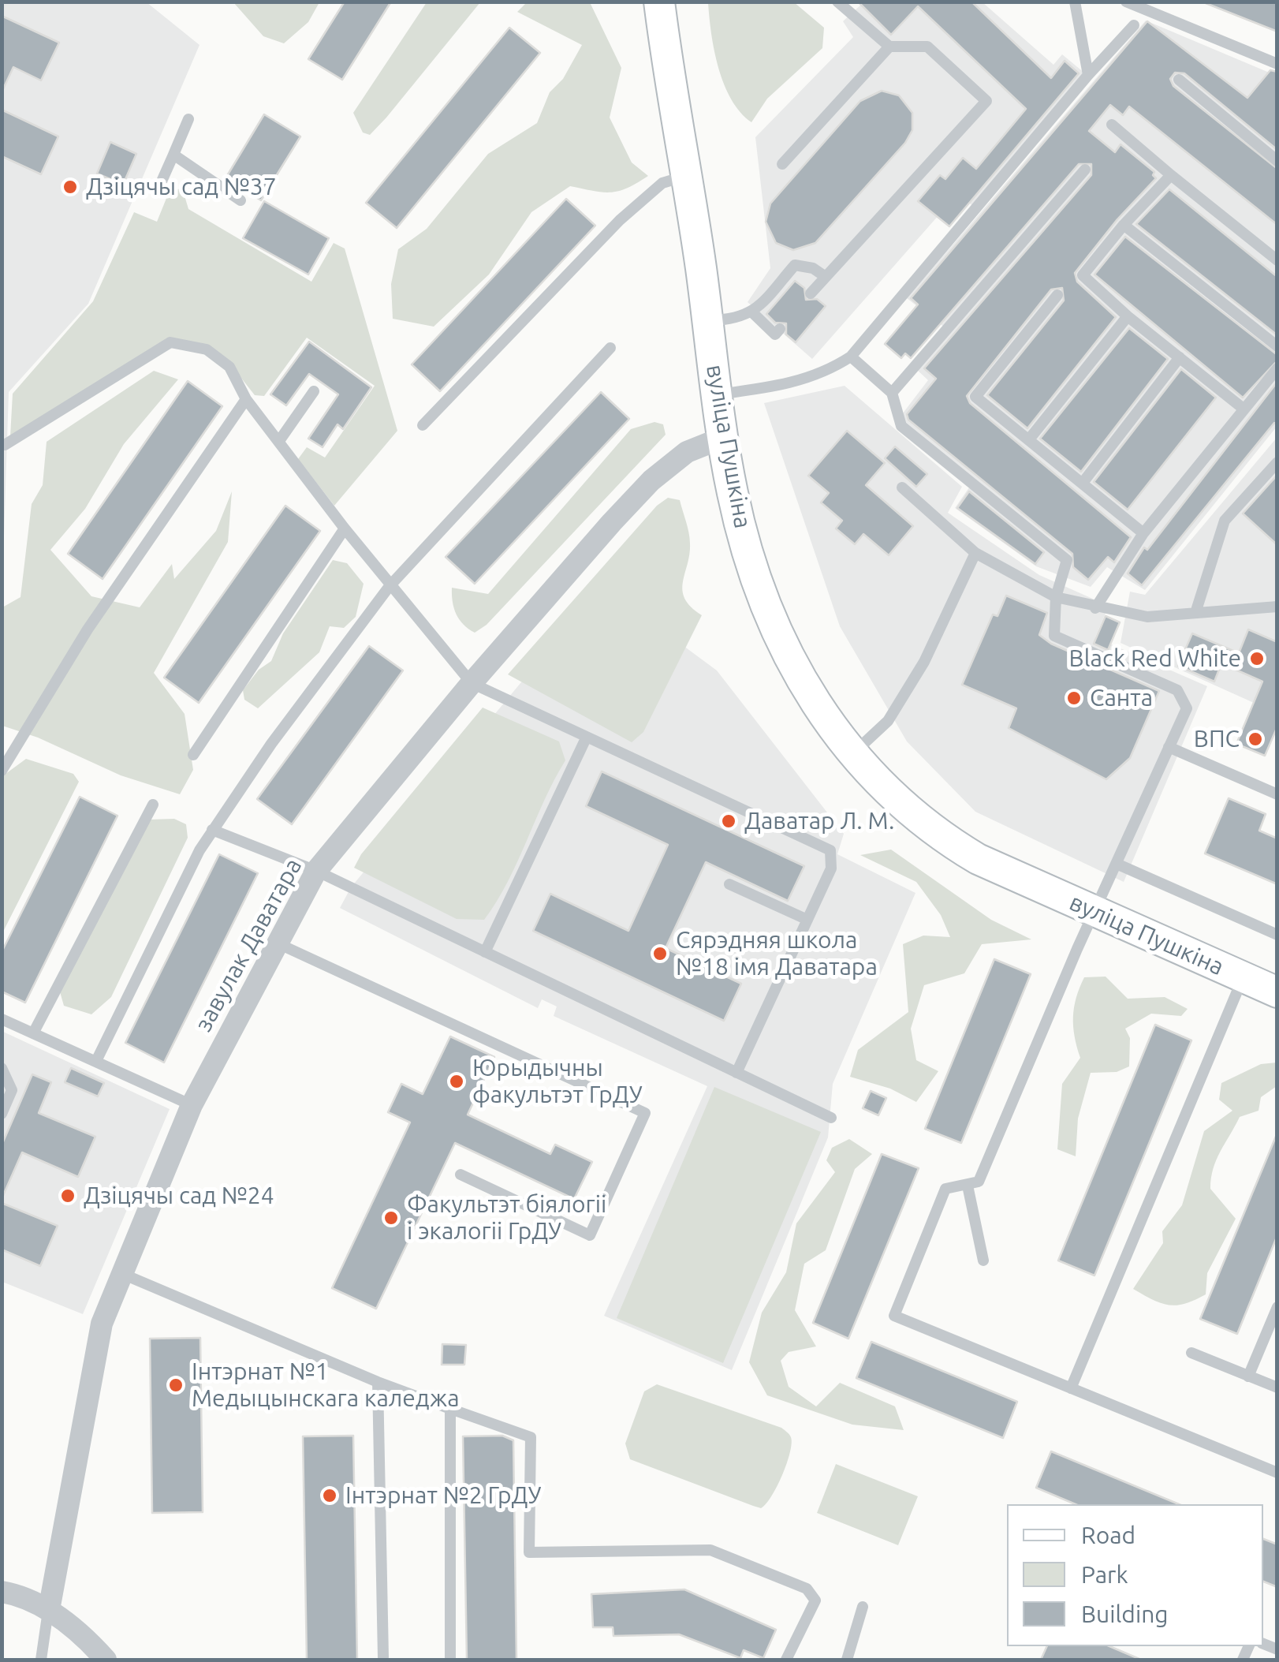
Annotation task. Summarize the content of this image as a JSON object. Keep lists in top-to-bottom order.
{
  "streets": {
    "street": ["вуліца Пушкіна", "завулак Даватара"]
  },
  "crossings": [
    ["вуліца Пушкіна", "завулак Даватара"]
  ],
  "places": [
    "Дзіцячы сад №37",
    "Black Red White",
    "Санта",
    "ВПС",
    "Даватар Л. М.",
    "Сярэдняя школа №18 імя Даватара",
    "Юрыдычны факультэт ГрДУ",
    "Дзіцячы сад №24",
    "Факультэт біялогіі і экалогіі ГрДУ",
    "Інтэрнат №1 Медыцынскага каледжа",
    "Інтэрнат №2 ГрДУ"
  ],
  "legend": ["Road", "Park", "Building"]
}
